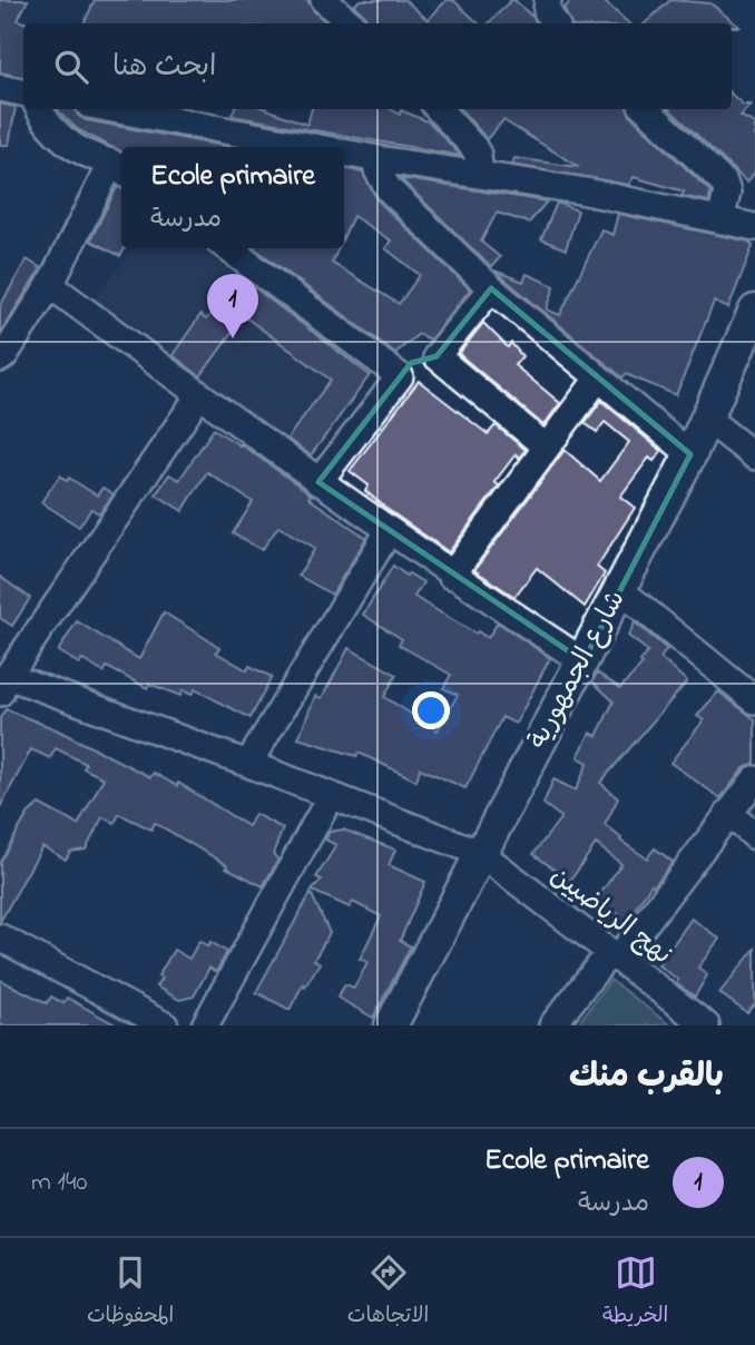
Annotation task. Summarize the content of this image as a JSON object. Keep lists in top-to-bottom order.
{
  "streets": {
    "main road": ["شارع الجمهورية"],
    "street": ["نهج الرياضيين"]
  },
  "crossings": [
    ["شارع الجمهورية", "نهج الرياضيين"]
  ],
  "page": {
    "search": "ابحث هنا",
    "popup": ["Ecole primaire", "مدرسة"],
    "pins": "1",
    "heading": "بالقرب منك",
    "list": [
      {
        "mark": "1",
        "name": "Ecole primaire",
        "note": "مدرسة",
        "value": "140 m"
      }
    ],
    "nav": ["الخريطة", "الاتجاهات", "المحفوظات"]
  }
}
